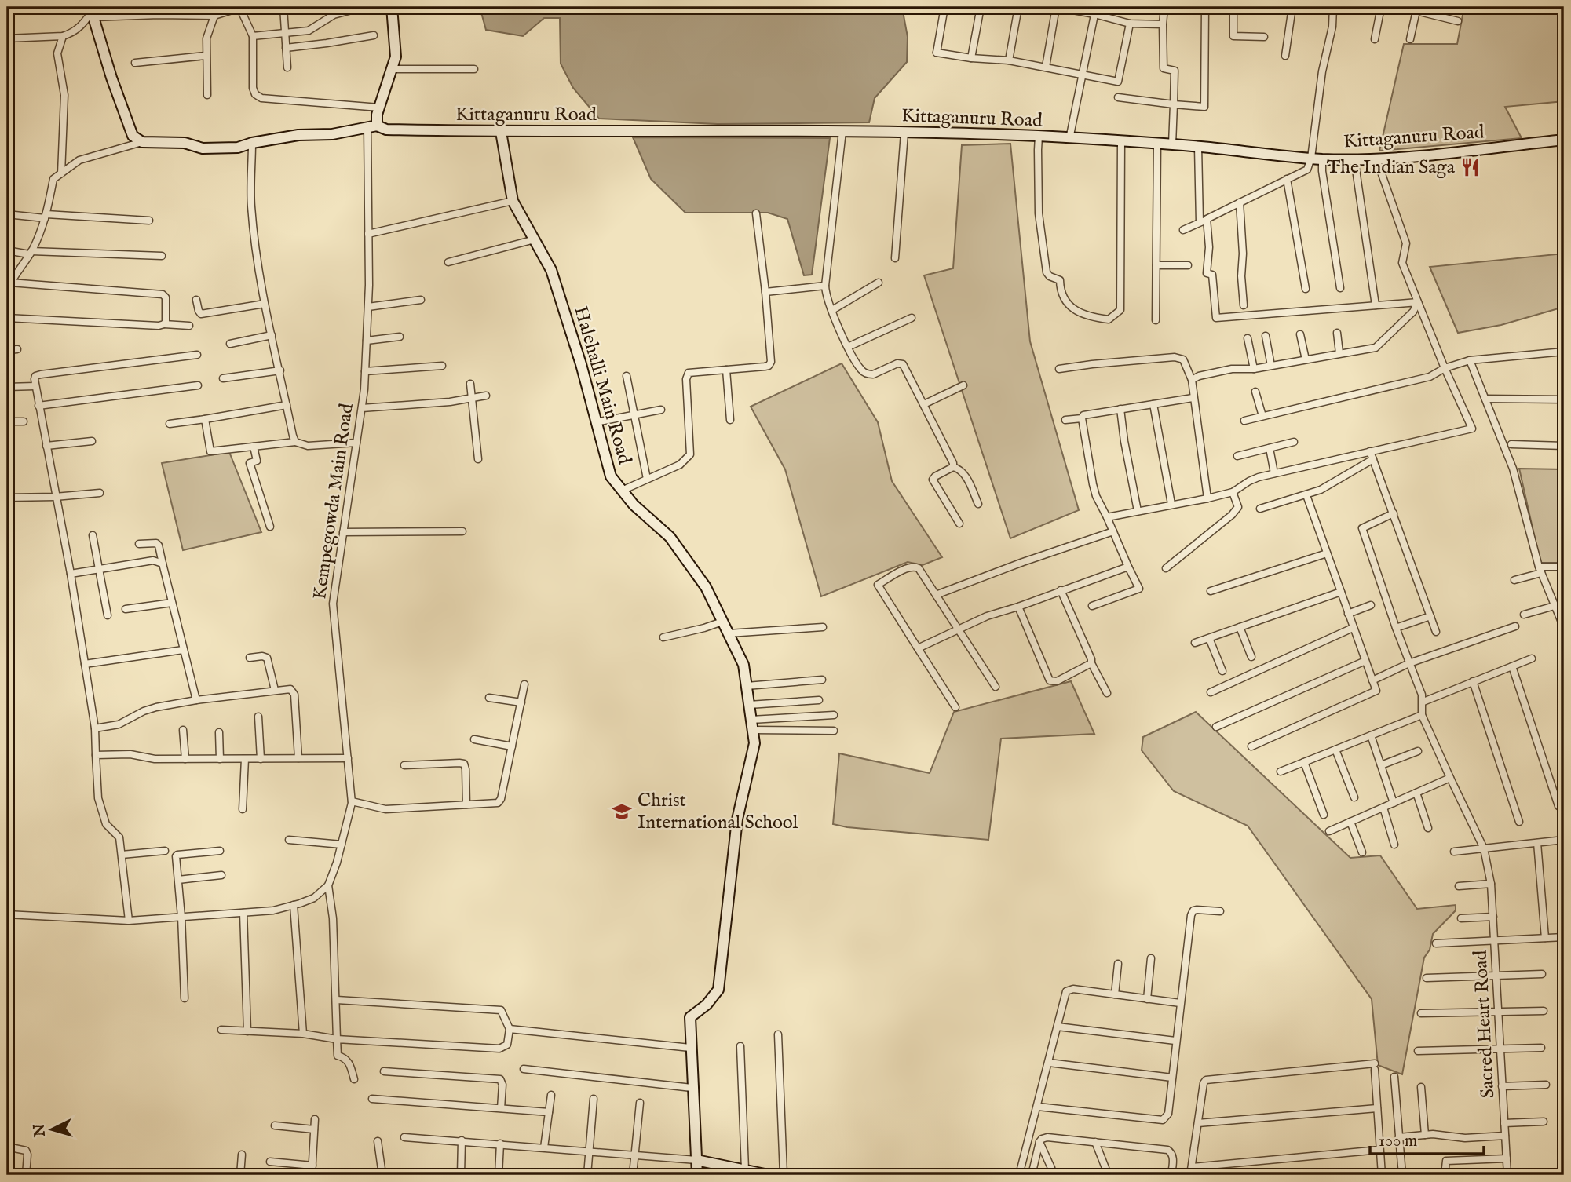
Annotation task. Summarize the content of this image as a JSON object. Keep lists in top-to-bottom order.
{
  "streets": {
    "street": [
      "Kittaganuru Road",
      "Halehalli Main Road",
      "Kempegowda Main Road",
      "Sacred Heart Road"
    ]
  },
  "crossings": [
    ["Kittaganuru Road", "Halehalli Main Road"],
    ["Kittaganuru Road", "Kempegowda Main Road"]
  ],
  "places": {
    "restaurant": ["The Indian Saga"],
    "school or university": ["Christ International School"]
  },
  "scale_bar": "100 m",
  "north": "left"
}
